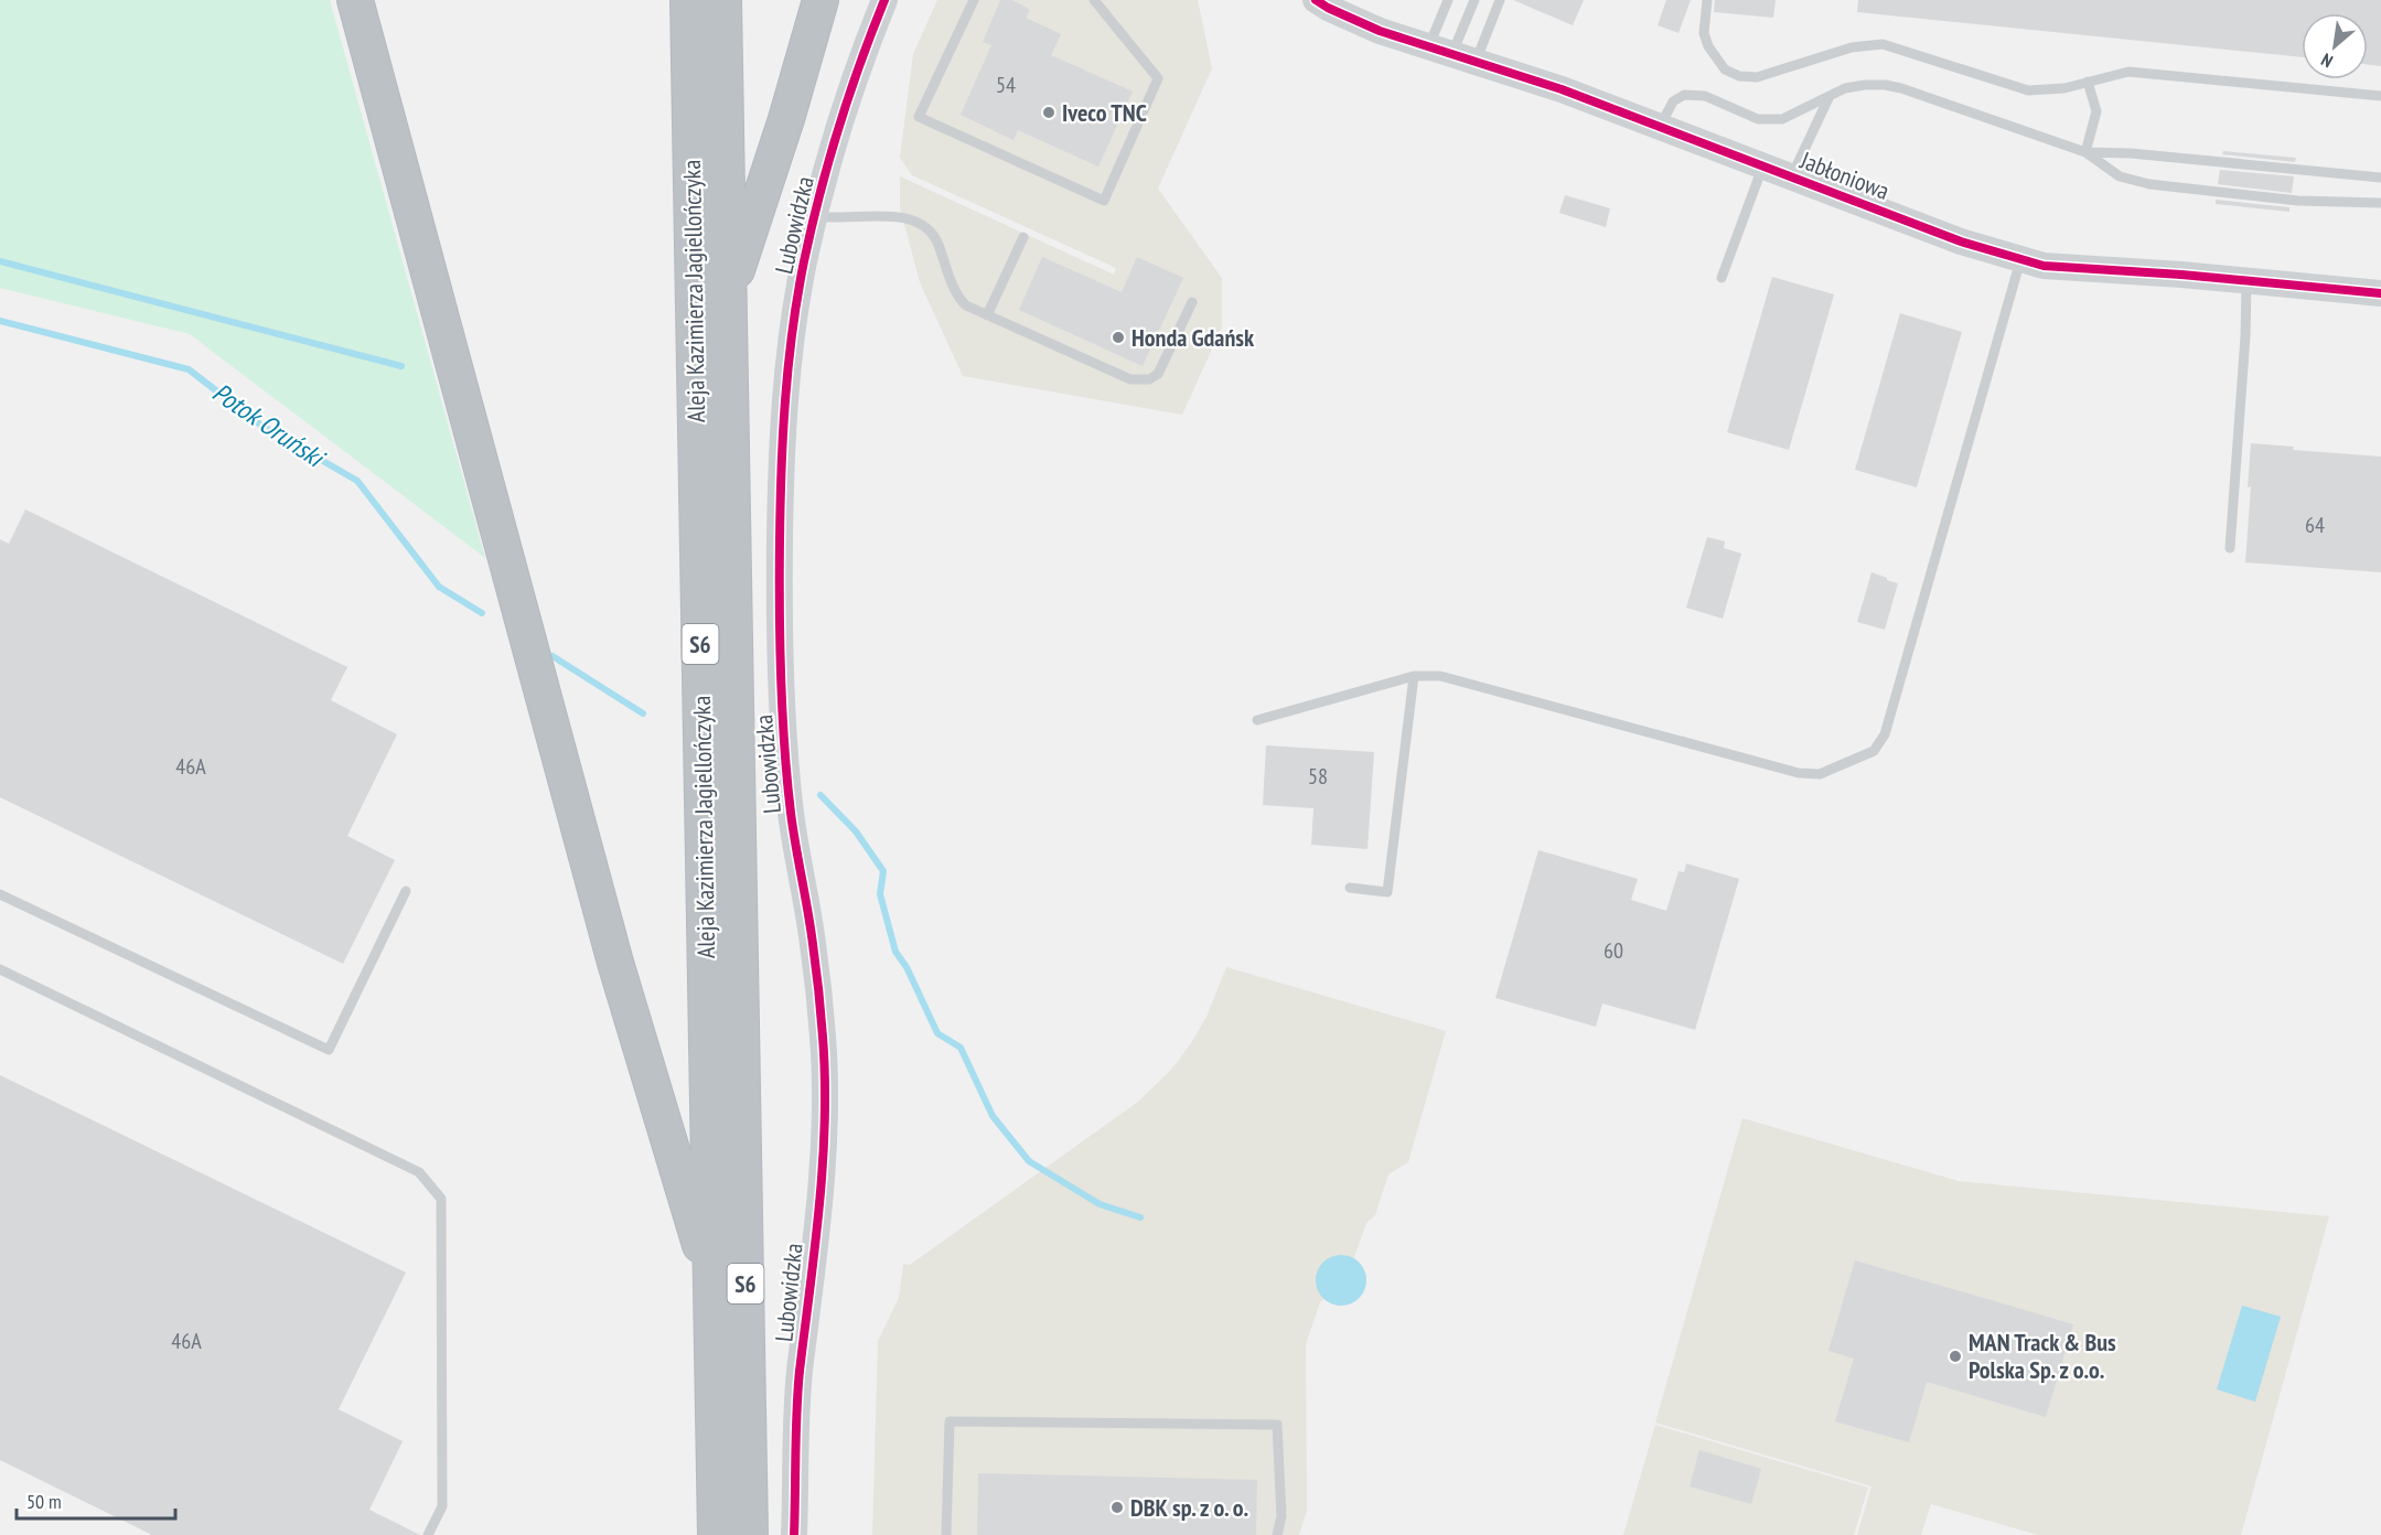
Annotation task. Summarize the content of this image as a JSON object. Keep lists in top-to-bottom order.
{
  "streets": {
    "highway": ["Aleja Kazimierza Jagiellończyka", "S6"],
    "street": ["Jabłoniowa", "Lubowidzka"]
  },
  "water": ["Potok Oruński"],
  "places": [
    "Iveco TNC",
    "Honda Gdańsk",
    "MAN Track & Bus Polska Sp. z o.o.",
    "DBK sp. z o. o."
  ],
  "house_numbers": [
    "54",
    "64",
    "46A",
    "58",
    "60",
    "46A"
  ],
  "scale_bar": "50 m",
  "north": "bottom left"
}
